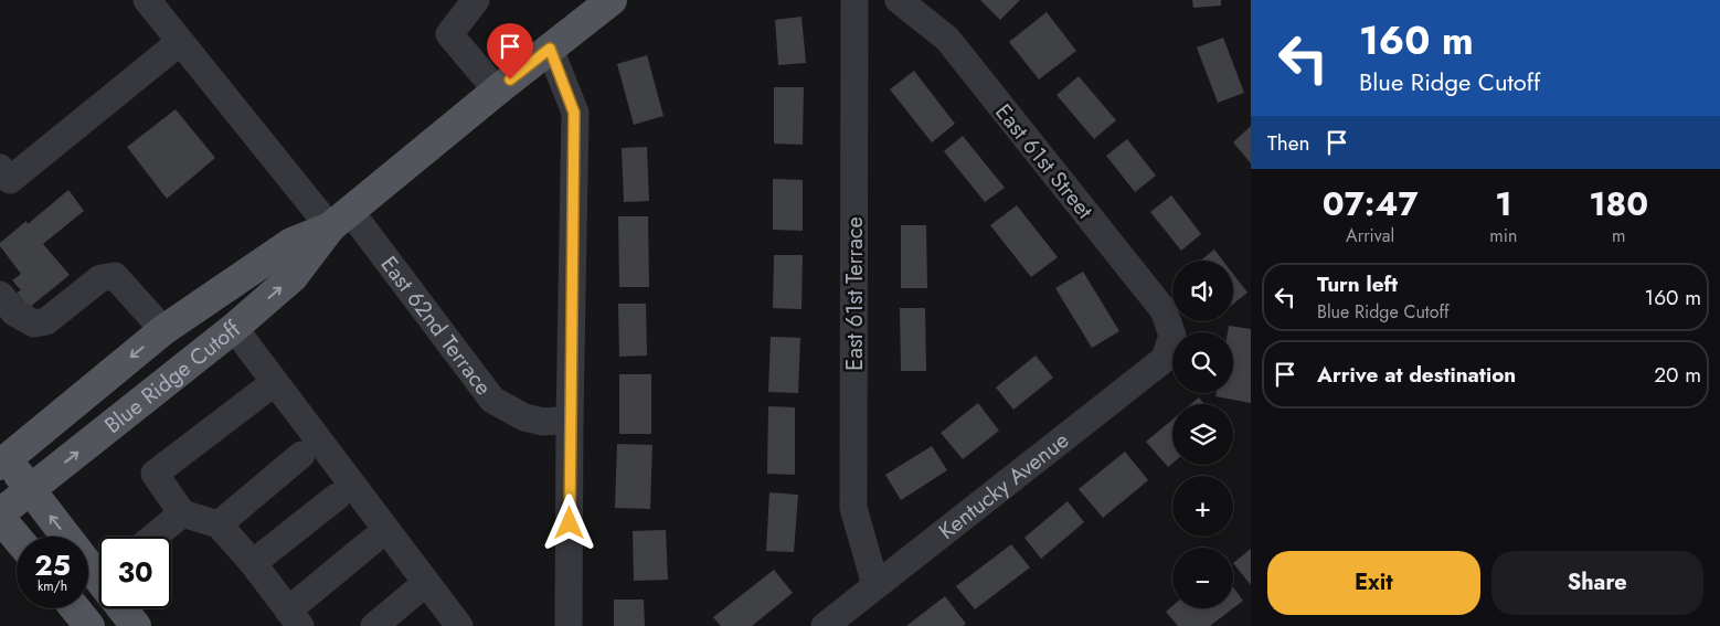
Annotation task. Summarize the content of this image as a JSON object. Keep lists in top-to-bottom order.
{
  "streets": {
    "main road": ["Blue Ridge Cutoff"],
    "street": [
      "East 61st Street",
      "East 61st Terrace",
      "East 62nd Terrace",
      "Kentucky Avenue"
    ]
  },
  "crossings": [
    ["East 61st Street", "Kentucky Avenue"],
    ["East 61st Terrace", "Kentucky Avenue"],
    ["East 62nd Terrace", "Blue Ridge Cutoff"]
  ],
  "page": {
    "turn": ["160 m", "Blue Ridge Cutoff"],
    "then": "Then",
    "eta": [
      "07:47",
      "Arrival",
      "1",
      "min",
      "180",
      "m"
    ],
    "map_buttons": ["+", "−"],
    "list": [
      {
        "name": "Turn left",
        "note": "Blue Ridge Cutoff",
        "value": "160 m"
      },
      {
        "name": "Arrive at destination",
        "value": "20 m"
      }
    ],
    "speed": "25 km/h",
    "limit": "30",
    "buttons": ["Exit", "Share"]
  }
}
